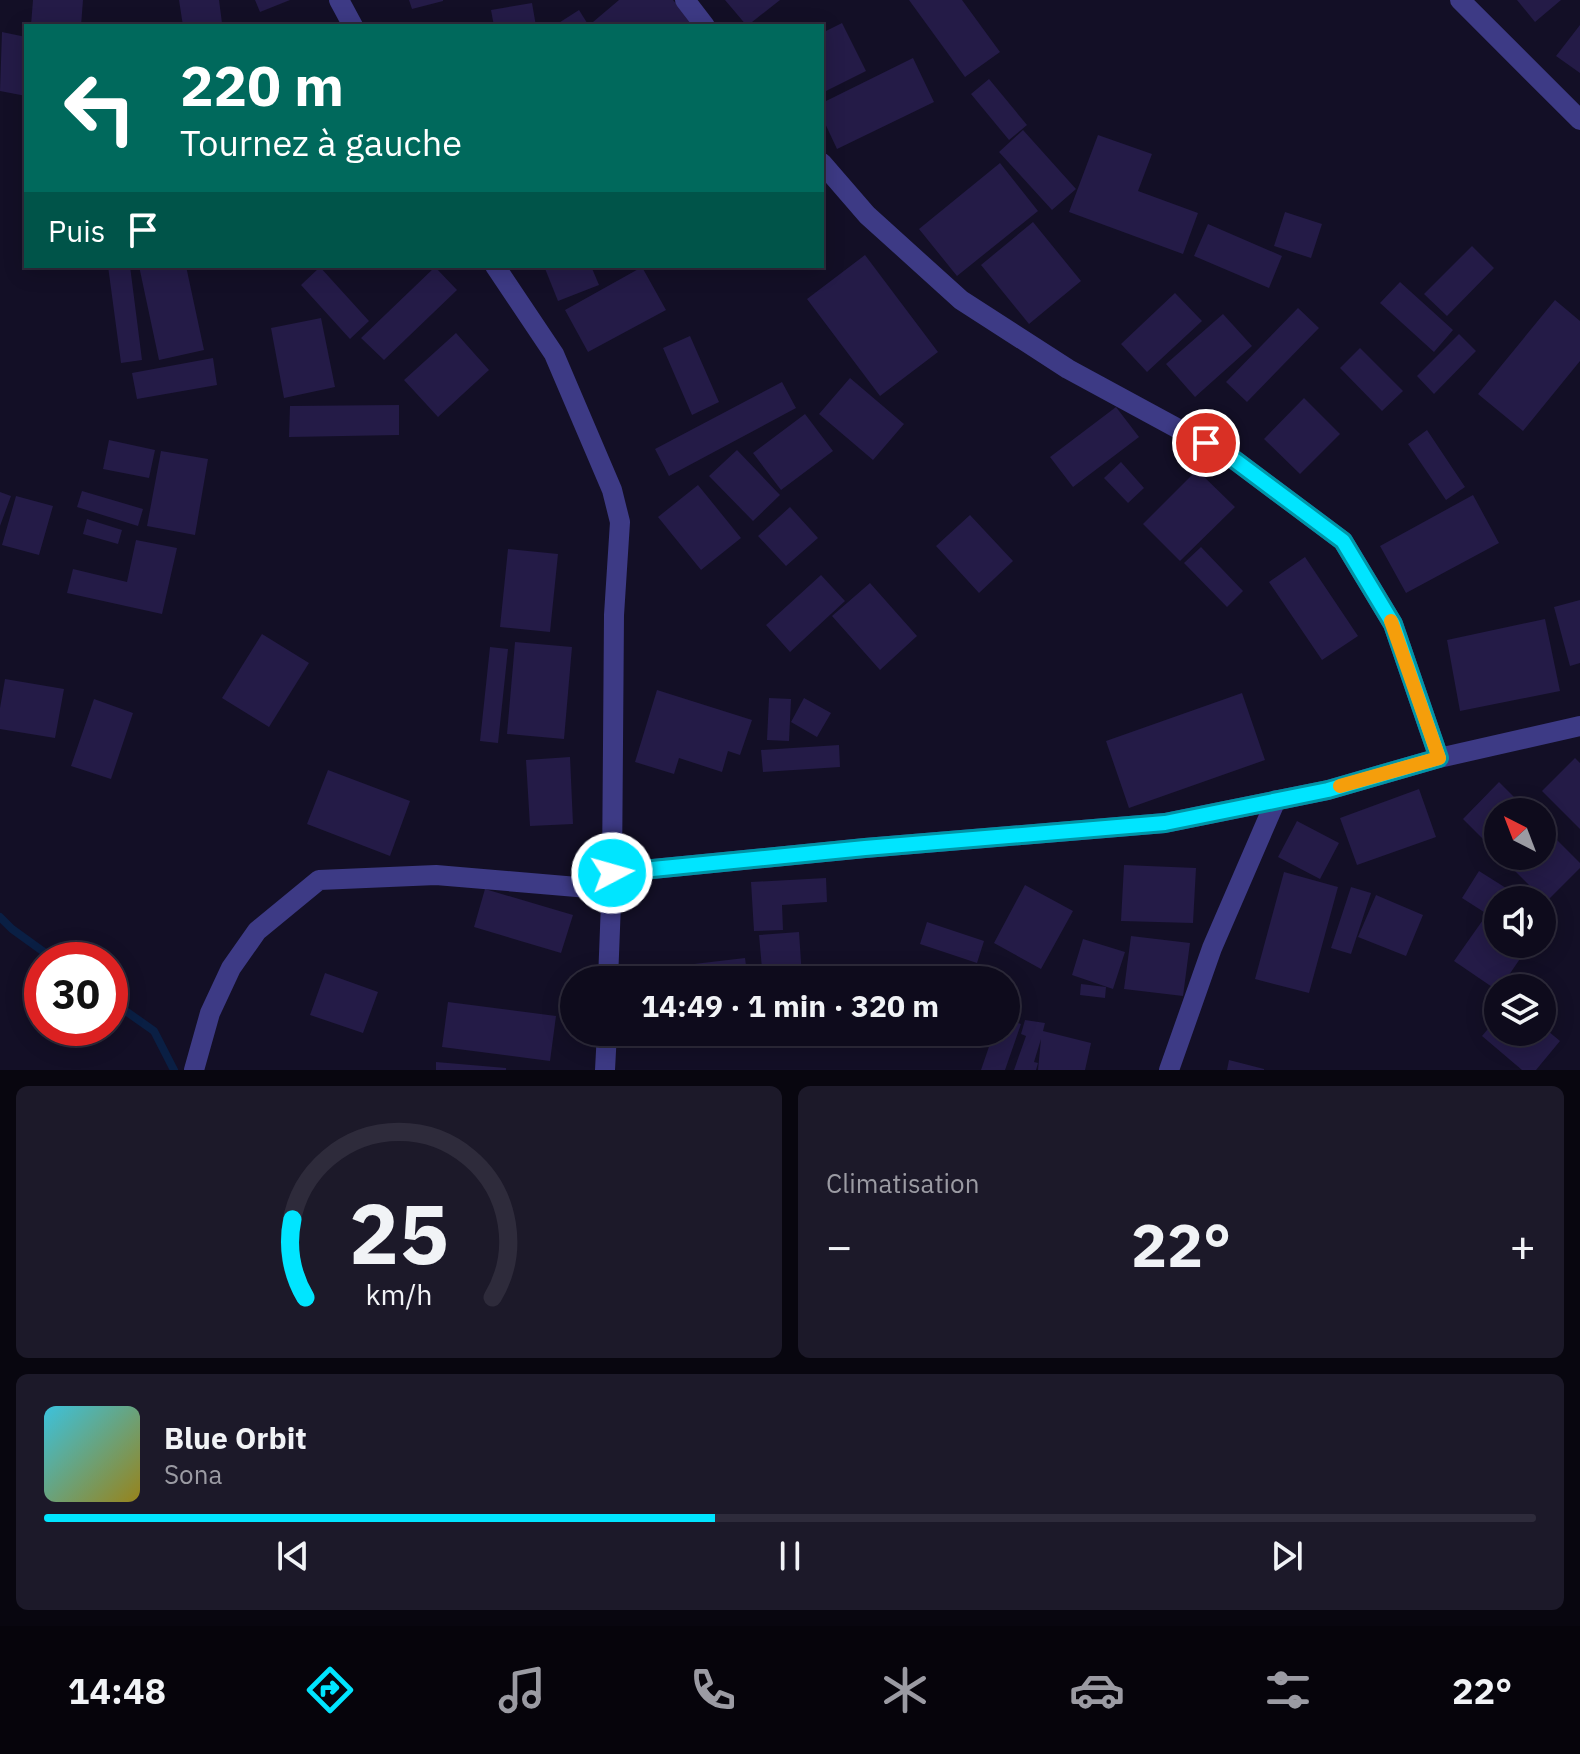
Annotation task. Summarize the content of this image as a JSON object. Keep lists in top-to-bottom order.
{
  "north": "top left",
  "page": {
    "turn": ["220 m", "Tournez à gauche"],
    "then": "Puis",
    "limit": "30",
    "trip": "14:49 · 1 min · 320 m",
    "tile": "Climatisation",
    "heat": ["−", "22°", "+"],
    "song": ["Blue Orbit", "Sona"],
    "tabs": ["14:48", "22°"],
    "gauge": ["25", "km/h"]
  }
}
